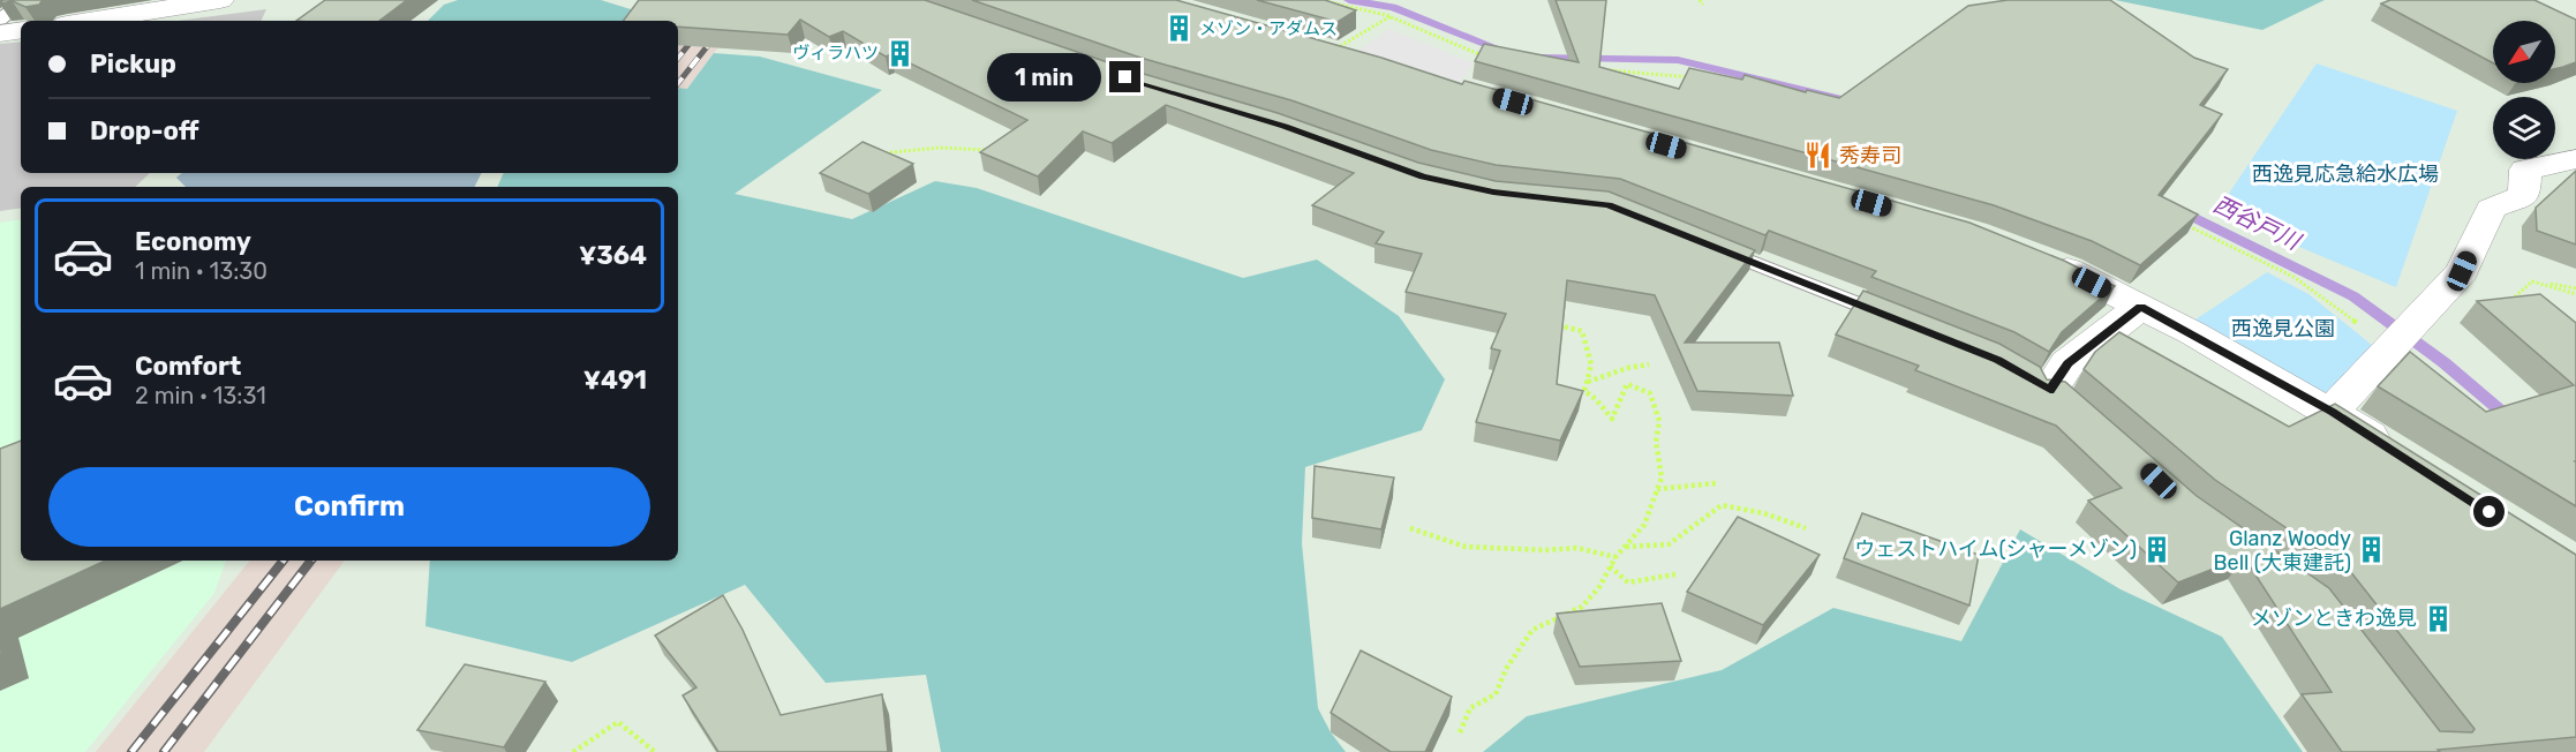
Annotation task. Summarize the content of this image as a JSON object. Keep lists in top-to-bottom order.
{
  "water": ["西谷戸川"],
  "parks": ["西逸見応急給水広場", "西逸見公園"],
  "places": {
    "building": [
      "メゾン・アダムス",
      "ヴィラハツ",
      "ウェストハイム(シャーメゾン)",
      "Glanz Woody Bell (大東建託)",
      "メゾンときわ逸見"
    ],
    "restaurant": ["秀寿司"]
  },
  "north": "bottom left",
  "page": {
    "banner": ["Pickup", "Drop-off"],
    "bubble": "1 min",
    "list": [
      {
        "name": "Economy",
        "note": "1 min · 13:30",
        "value": "¥364"
      },
      {
        "name": "Comfort",
        "note": "2 min · 13:31",
        "value": "¥491"
      }
    ],
    "buttons": "Confirm"
  }
}
